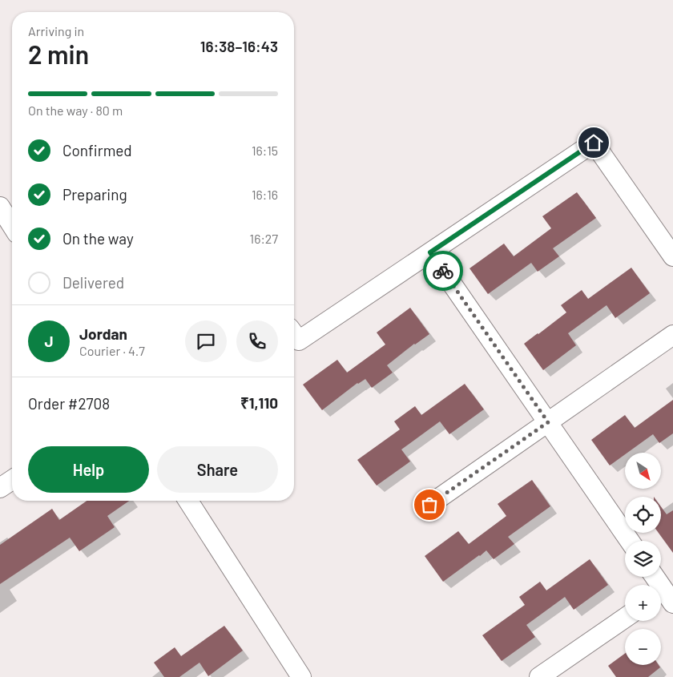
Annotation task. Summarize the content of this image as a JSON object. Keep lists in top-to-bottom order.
{
  "north": "bottom right",
  "page": {
    "heading": ["2 min", "Arriving in", "16:38–16:43"],
    "panel": [
      "Jordan",
      "Courier · 4.7",
      "Order #2708",
      "₹1,110"
    ],
    "bar": "On the way · 80 m",
    "list": [
      ["Confirmed", "16:15"],
      ["Preparing", "16:16"],
      ["On the way", "16:27"],
      "Delivered"
    ],
    "round": "J",
    "buttons": ["Help", "Share"],
    "map_buttons": ["+", "−"]
  }
}
